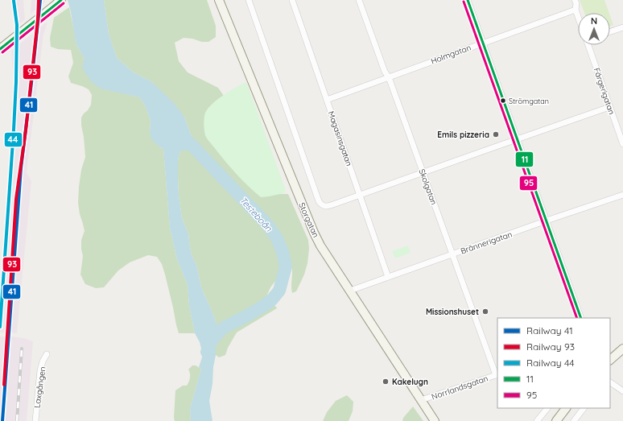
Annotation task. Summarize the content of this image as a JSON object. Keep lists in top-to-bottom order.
{
  "streets": {
    "street": [
      "Holmgatan",
      "Färgerigatan",
      "Magasinsgatan",
      "Skolgatan",
      "Storgatan",
      "Brännerigatan",
      "Laxgången",
      "Norrlandsgatan"
    ]
  },
  "crossings": [
    ["Holmgatan", "Färgerigatan"],
    ["Holmgatan", "Magasinsgatan"],
    ["Holmgatan", "Skolgatan"],
    ["Magasinsgatan", "Brännerigatan"],
    ["Skolgatan", "Brännerigatan"],
    ["Skolgatan", "Norrlandsgatan"],
    ["Storgatan", "Brännerigatan"],
    ["Storgatan", "Norrlandsgatan"]
  ],
  "water": ["Testeboån"],
  "places": [
    "Strömgatan",
    "Emils pizzeria",
    "Missionshuset",
    "Kakelugn"
  ],
  "lines": [
    "rail line 41",
    "rail line 93",
    "transit line 11",
    "rail line 44",
    "transit line 95"
  ],
  "legend": [
    "Railway 41",
    "Railway 93",
    "Railway 44",
    "11",
    "95"
  ],
  "north": "top"
}
